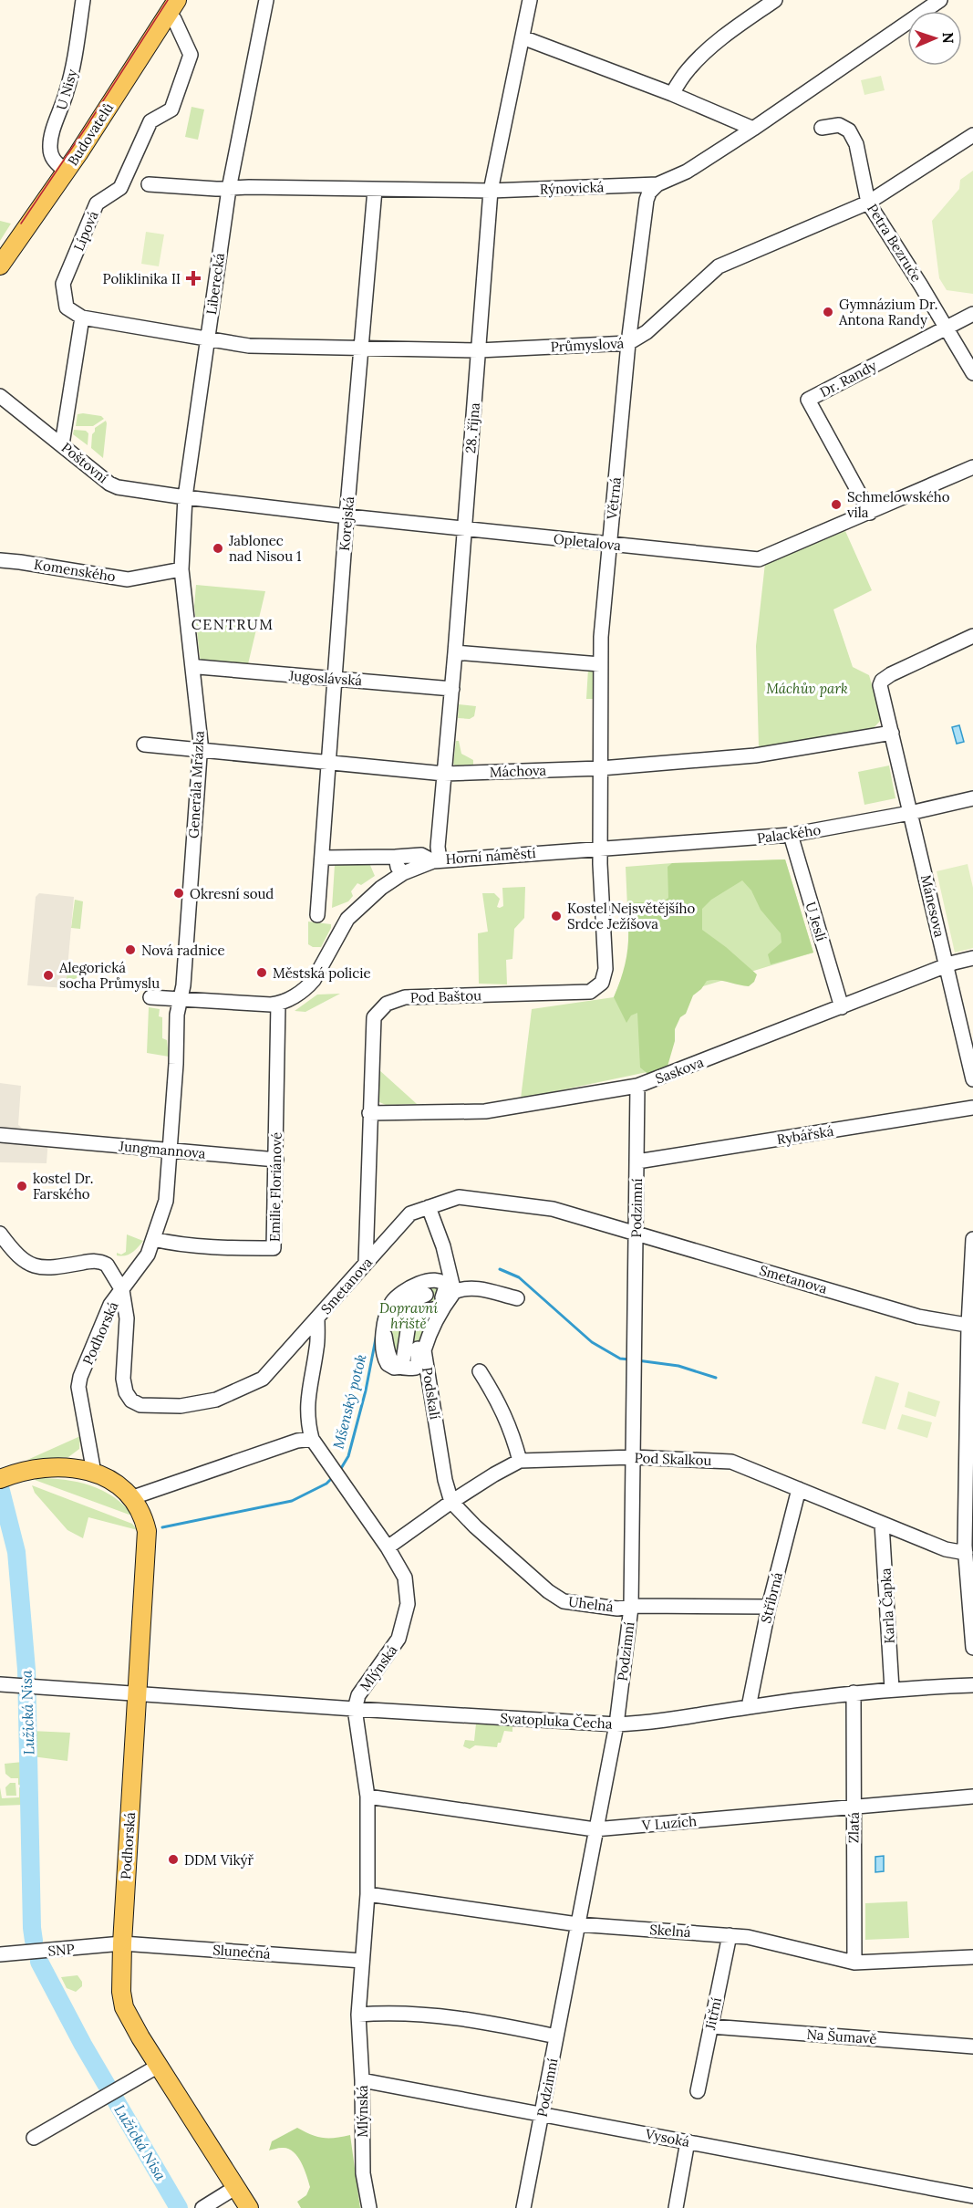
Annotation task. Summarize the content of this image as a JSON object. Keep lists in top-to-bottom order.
{
  "streets": {
    "main road": ["Budovatelů", "Podhorská"],
    "street": [
      "U Nisy",
      "Rýnovická",
      "Lípová",
      "Petra Bezruče",
      "Liberecká",
      "Průmyslová",
      "Dr. Randy",
      "28. října",
      "Poštovní",
      "Větrná",
      "Korejská",
      "Opletalova",
      "Komenského",
      "Jugoslávská",
      "Máchova",
      "Generála Mrázka",
      "Palackého",
      "Horní náměstí",
      "Mánesova",
      "U Jeslí",
      "Pod Baštou",
      "Saskova",
      "Rybářská",
      "Jungmannova",
      "Emilie Floriánové",
      "Podzimní",
      "Smetanova",
      "Podskalí",
      "Pod Skalkou",
      "Stříbrná",
      "Uhelná",
      "Karla Čapka",
      "Mlýnská",
      "Svatopluka Čecha",
      "V Luzích",
      "Zlatá",
      "Skelná",
      "SNP",
      "Slunečná",
      "Jitřní",
      "Na Šumavě",
      "Vysoká"
    ]
  },
  "crossings": [
    ["U Nisy", "Budovatelů"],
    ["Budovatelů", "Lípová"],
    ["Rýnovická", "Liberecká"],
    ["Rýnovická", "28. října"],
    ["Rýnovická", "Větrná"],
    ["Rýnovická", "Korejská"],
    ["Petra Bezruče", "Průmyslová"],
    ["Petra Bezruče", "Dr. Randy"],
    ["Liberecká", "Průmyslová"],
    ["Liberecká", "Poštovní"],
    ["Liberecká", "Opletalova"],
    ["Liberecká", "Komenského"],
    ["Liberecká", "Generála Mrázka"],
    ["Průmyslová", "28. října"],
    ["Průmyslová", "Větrná"],
    ["Průmyslová", "Korejská"],
    ["Dr. Randy", "Opletalova"],
    ["28. října", "Opletalova"],
    ["28. října", "Jugoslávská"],
    ["28. října", "Máchova"],
    ["28. října", "Horní náměstí"],
    ["Poštovní", "Opletalova"],
    ["Větrná", "Opletalova"],
    ["Větrná", "Máchova"],
    ["Větrná", "Palackého"],
    ["Větrná", "Horní náměstí"],
    ["Větrná", "Pod Baštou"],
    ["Korejská", "Opletalova"],
    ["Korejská", "Jugoslávská"],
    ["Korejská", "Máchova"],
    ["Komenského", "Generála Mrázka"],
    ["Máchova", "Generála Mrázka"],
    ["Máchova", "Mánesova"],
    ["Palackého", "Horní náměstí"],
    ["Palackého", "Mánesova"],
    ["Palackého", "U Jeslí"],
    ["Palackého", "Pod Baštou"],
    ["Horní náměstí", "Pod Baštou"],
    ["Horní náměstí", "Emilie Floriánové"],
    ["Mánesova", "Saskova"],
    ["U Jeslí", "Saskova"],
    ["Pod Baštou", "Saskova"],
    ["Pod Baštou", "Smetanova"],
    ["Saskova", "Podzimní"],
    ["Rybářská", "Podzimní"],
    ["Jungmannova", "Emilie Floriánové"],
    ["Podzimní", "Smetanova"],
    ["Podzimní", "Pod Skalkou"],
    ["Podzimní", "Uhelná"],
    ["Podzimní", "Svatopluka Čecha"],
    ["Podzimní", "V Luzích"],
    ["Podzimní", "Skelná"],
    ["Podzimní", "Vysoká"],
    ["Smetanova", "Podhorská"],
    ["Podhorská", "Svatopluka Čecha"],
    ["Podhorská", "SNP"],
    ["Podhorská", "Slunečná"],
    ["Podskalí", "Pod Skalkou"],
    ["Podskalí", "Uhelná"],
    ["Pod Skalkou", "Stříbrná"],
    ["Pod Skalkou", "Uhelná"],
    ["Pod Skalkou", "Karla Čapka"],
    ["Pod Skalkou", "Mlýnská"],
    ["Stříbrná", "Uhelná"],
    ["Stříbrná", "Svatopluka Čecha"],
    ["Karla Čapka", "Svatopluka Čecha"],
    ["Mlýnská", "Svatopluka Čecha"],
    ["Mlýnská", "V Luzích"],
    ["Mlýnská", "Skelná"],
    ["Mlýnská", "Slunečná"],
    ["Mlýnská", "Vysoká"],
    ["Svatopluka Čecha", "Zlatá"],
    ["V Luzích", "Zlatá"],
    ["Zlatá", "Skelná"],
    ["Skelná", "Jitřní"],
    ["SNP", "Slunečná"],
    ["Jitřní", "Na Šumavě"]
  ],
  "districts": ["CENTRUM"],
  "water": ["Mšenský potok", "Lužická Nisa"],
  "parks": ["Máchův park", "Dopravní hřiště"],
  "places": {
    "health": ["Poliklinika II"],
    "other": [
      "Gymnázium Dr. Antona Randy",
      "Schmelowského vila",
      "Jablonec nad Nisou 1",
      "Okresní soud",
      "Kostel Nejsvětějšího Srdce Ježíšova",
      "Nová radnice",
      "Městská policie",
      "Alegorická socha Průmyslu",
      "kostel Dr. Farského",
      "DDM Vikýř"
    ]
  },
  "north": "right"
}
